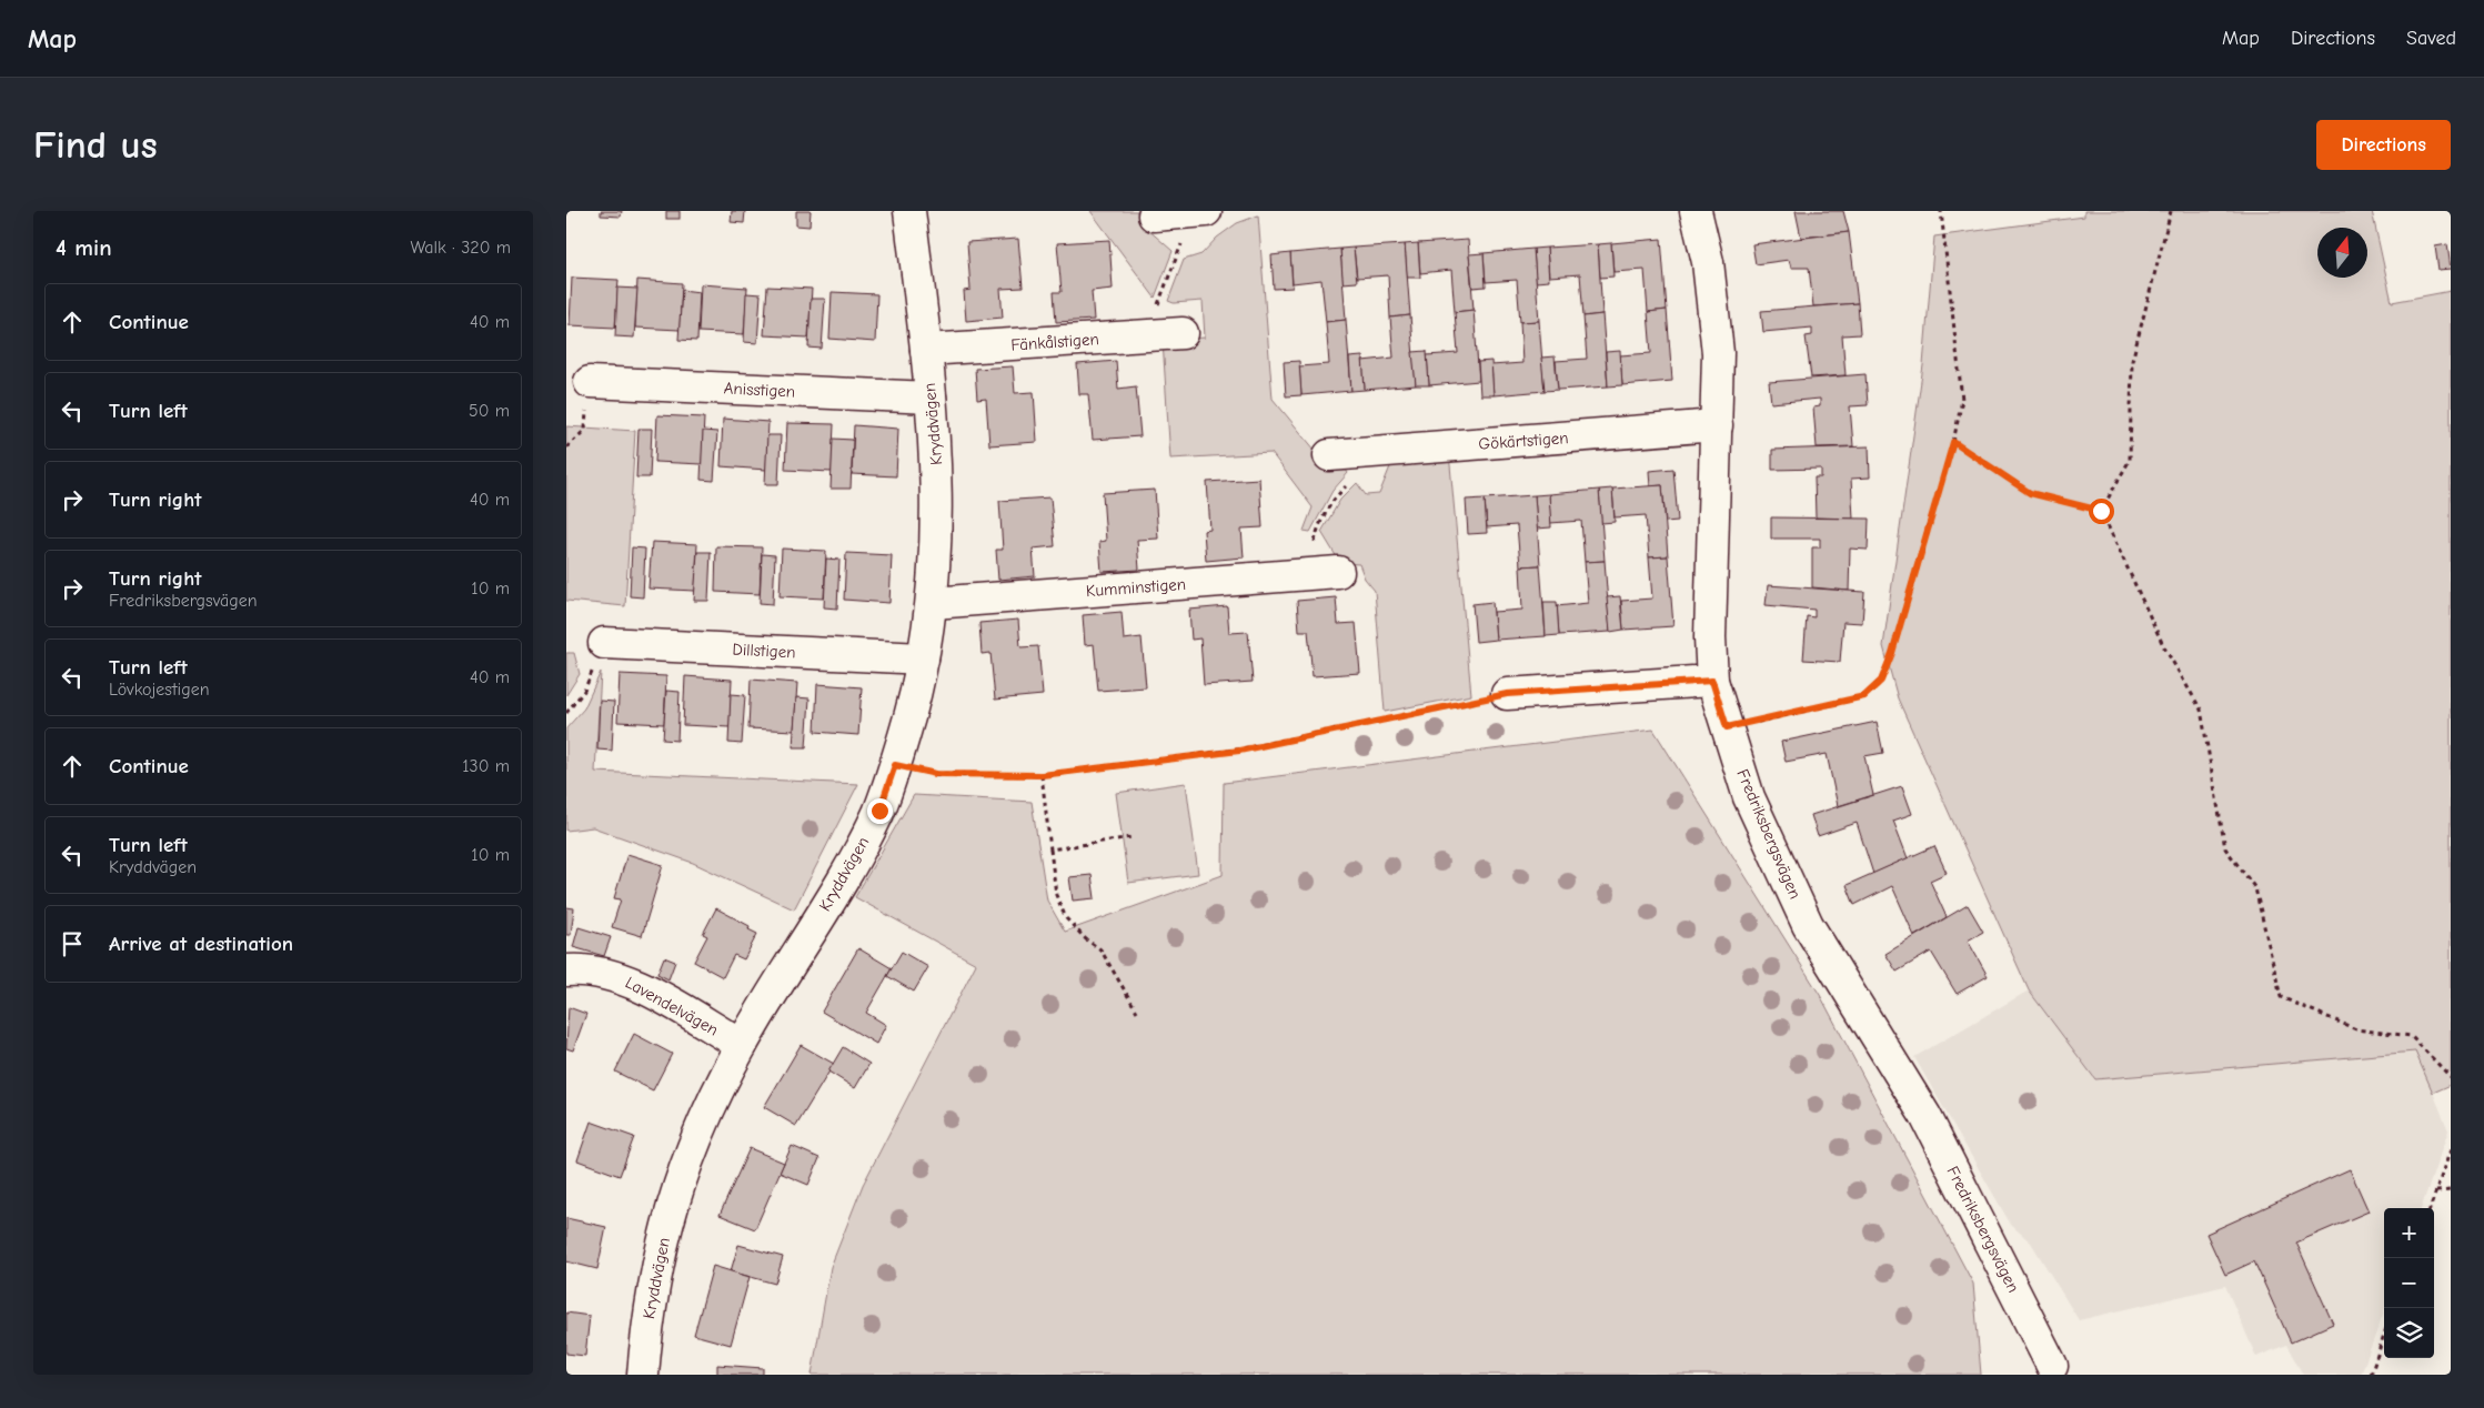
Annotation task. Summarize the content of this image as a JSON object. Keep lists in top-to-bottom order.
{
  "streets": {
    "street": [
      "Fänkålstigen",
      "Anisstigen",
      "Kryddvägen",
      "Gökärtstigen",
      "Kumminstigen",
      "Dillstigen",
      "Fredriksbergsvägen",
      "Lavendelvägen"
    ]
  },
  "crossings": [
    ["Fänkålstigen", "Kryddvägen"],
    ["Anisstigen", "Kryddvägen"],
    ["Kryddvägen", "Kumminstigen"],
    ["Kryddvägen", "Dillstigen"],
    ["Kryddvägen", "Lavendelvägen"],
    ["Gökärtstigen", "Fredriksbergsvägen"]
  ],
  "north": "top",
  "page": {
    "header": "Map",
    "nav": ["Map", "Directions", "Saved"],
    "buttons": "Directions",
    "title": "Find us",
    "heading": ["4 min", "Walk · 320 m"],
    "list": [
      ["Continue", "40 m"],
      ["Turn left", "50 m"],
      ["Turn right", "40 m"],
      ["Turn right", "Fredriksbergsvägen", "10 m"],
      ["Turn left", "Lövkojestigen", "40 m"],
      ["Continue", "130 m"],
      ["Turn left", "Kryddvägen", "10 m"],
      "Arrive at destination"
    ],
    "map_buttons": ["+", "−"]
  }
}
